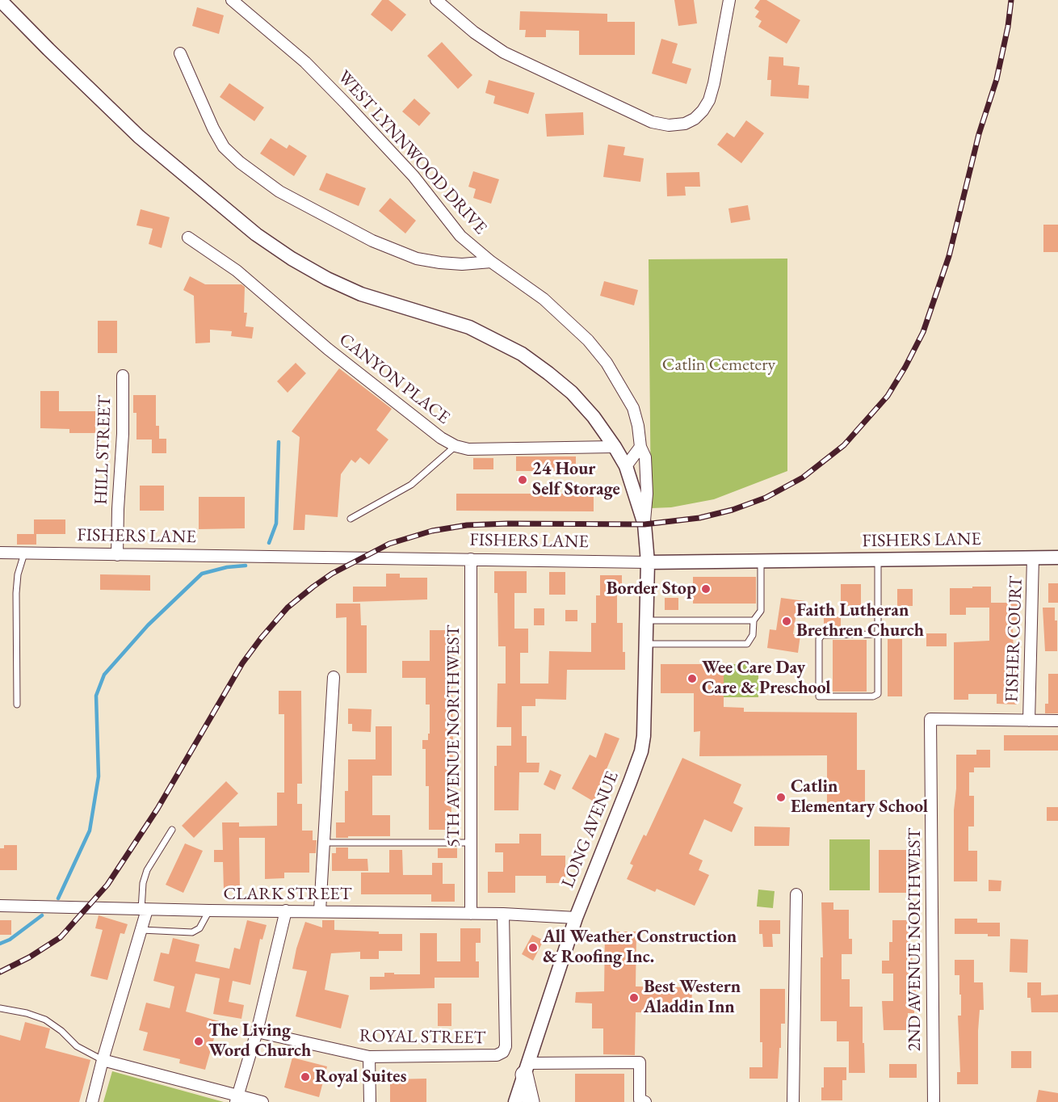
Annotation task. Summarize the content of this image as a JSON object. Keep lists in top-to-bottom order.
{
  "streets": {
    "street": [
      "WEST LYNNWOOD DRIVE",
      "CANYON PLACE",
      "HILL STREET",
      "FISHERS LANE",
      "FISHER COURT",
      "5TH AVENUE NORTHWEST",
      "LONG AVENUE",
      "CLARK STREET",
      "2ND AVENUE NORTHWEST",
      "ROYAL STREET"
    ]
  },
  "crossings": [
    ["WEST LYNNWOOD DRIVE", "LONG AVENUE"],
    ["CANYON PLACE", "LONG AVENUE"],
    ["HILL STREET", "FISHERS LANE"],
    ["FISHERS LANE", "FISHER COURT"],
    ["FISHERS LANE", "5TH AVENUE NORTHWEST"],
    ["FISHERS LANE", "LONG AVENUE"],
    ["FISHER COURT", "2ND AVENUE NORTHWEST"],
    ["5TH AVENUE NORTHWEST", "CLARK STREET"],
    ["LONG AVENUE", "CLARK STREET"],
    ["CLARK STREET", "ROYAL STREET"]
  ],
  "parks": ["Catlin Cemetery"],
  "places": [
    "24 Hour Self Storage",
    "Border Stop",
    "Faith Lutheran Brethren Church",
    "Wee Care Day Care & Preschool",
    "Catlin Elementary School",
    "All Weather Construction & Roofing Inc.",
    "Best Western Aladdin Inn",
    "The Living Word Church",
    "Royal Suites"
  ]
}
